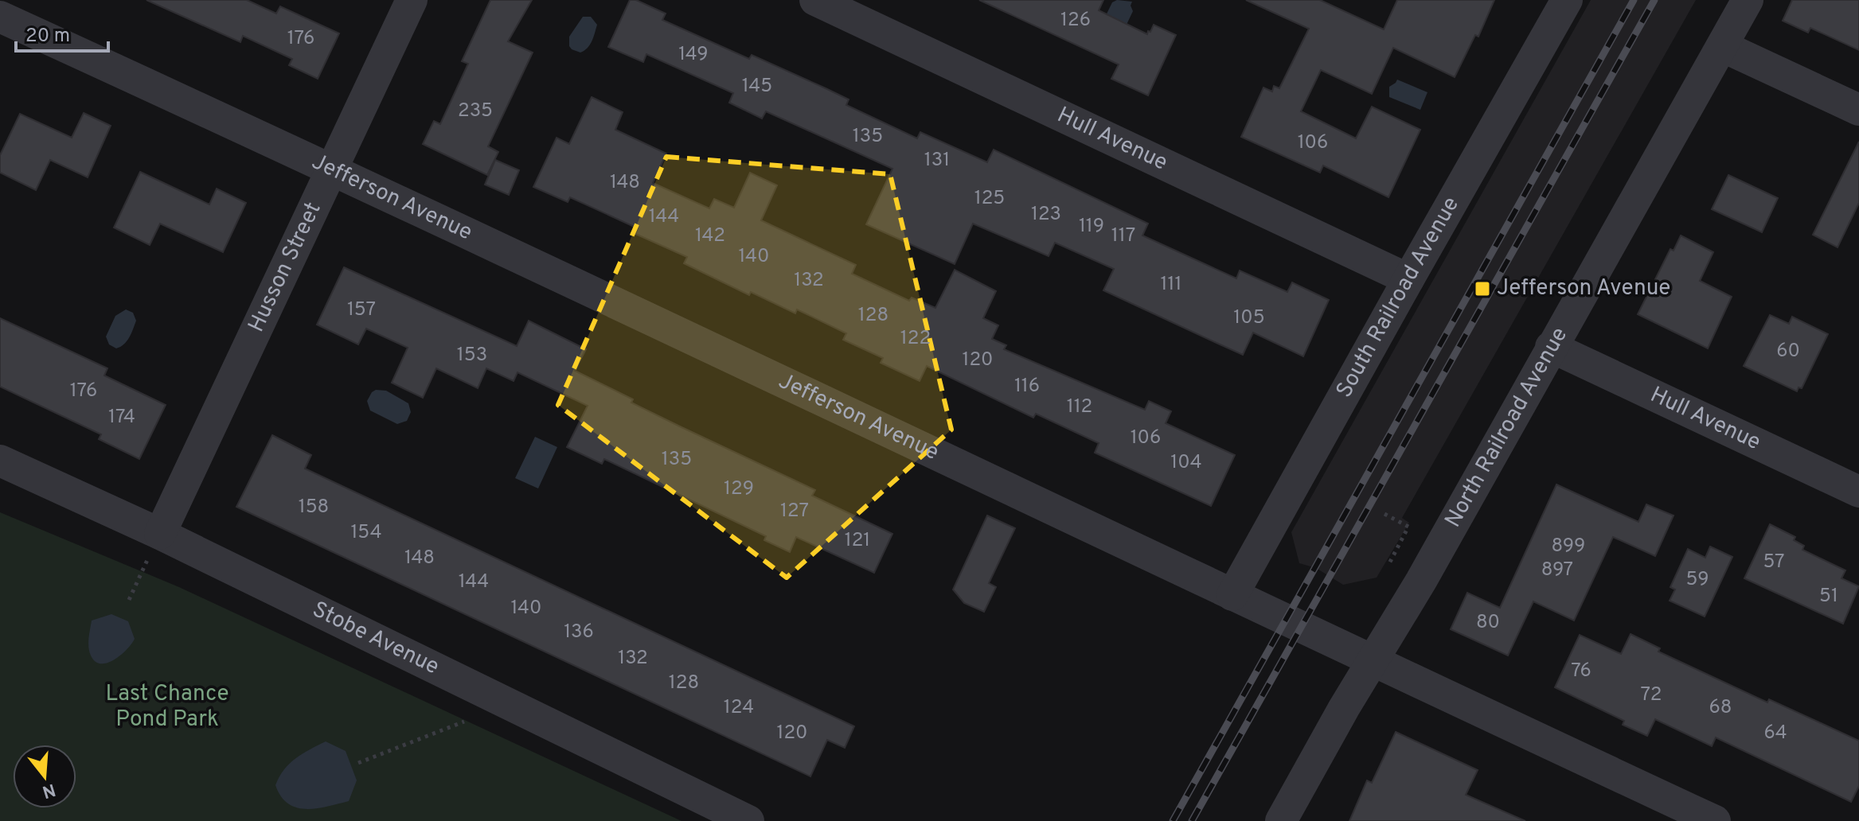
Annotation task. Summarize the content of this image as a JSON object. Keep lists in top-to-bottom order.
{
  "streets": {
    "street": [
      "Hull Avenue",
      "Jefferson Avenue",
      "Husson Street",
      "South Railroad Avenue",
      "North Railroad Avenue",
      "Stobe Avenue"
    ]
  },
  "crossings": [
    ["Hull Avenue", "South Railroad Avenue"],
    ["Hull Avenue", "North Railroad Avenue"],
    ["Jefferson Avenue", "Husson Street"],
    ["Jefferson Avenue", "South Railroad Avenue"],
    ["Jefferson Avenue", "North Railroad Avenue"],
    ["Husson Street", "Stobe Avenue"]
  ],
  "parks": ["Last Chance Pond Park"],
  "places": {
    "transit": ["Jefferson Avenue"]
  },
  "house_numbers": [
    "126",
    "176",
    "149",
    "145",
    "235",
    "135",
    "106",
    "131",
    "148",
    "125",
    "123",
    "144",
    "119",
    "142",
    "117",
    "140",
    "132",
    "111",
    "157",
    "128",
    "105",
    "122",
    "60",
    "153",
    "120",
    "116",
    "176",
    "112",
    "174",
    "106",
    "135",
    "104",
    "129",
    "158",
    "127",
    "154",
    "121",
    "899",
    "148",
    "57",
    "897",
    "59",
    "144",
    "51",
    "140",
    "80",
    "136",
    "132",
    "76",
    "128",
    "72",
    "124",
    "68",
    "120",
    "64"
  ],
  "scale_bar": "20 m",
  "north": "bottom"
}
